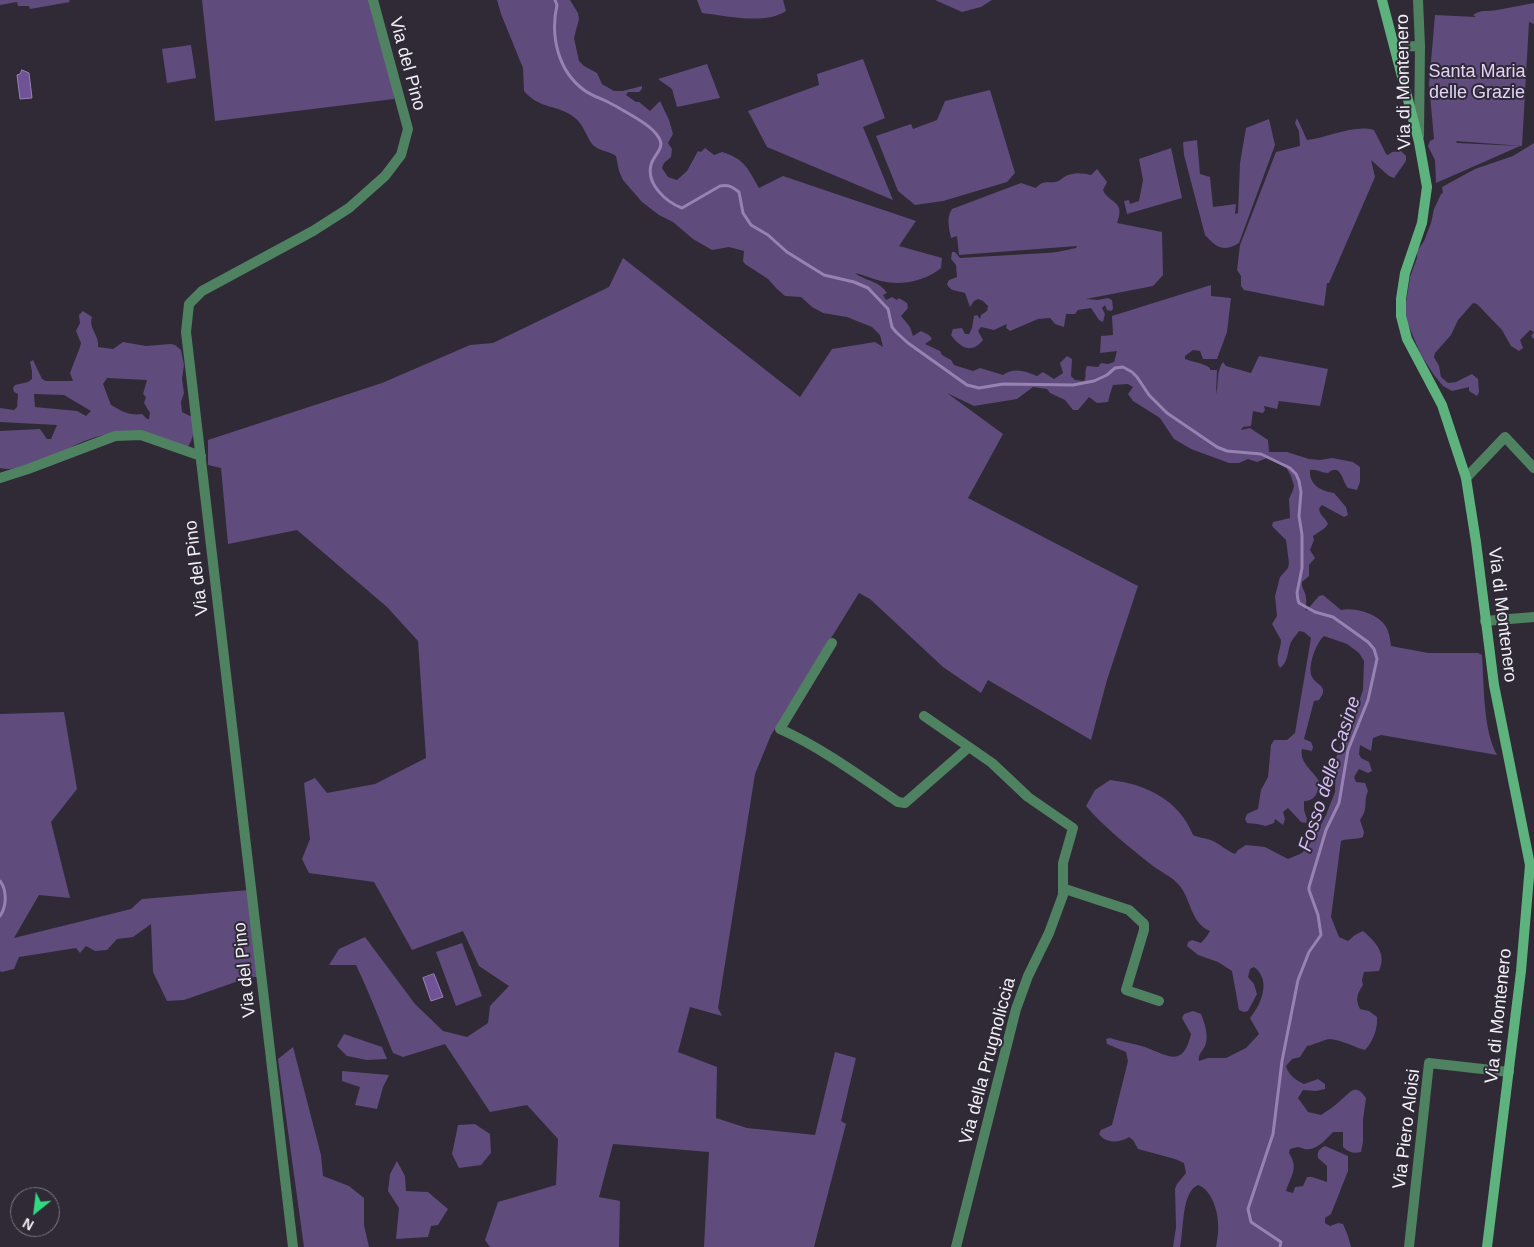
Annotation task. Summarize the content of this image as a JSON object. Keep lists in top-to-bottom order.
{
  "streets": {
    "street": [
      "Via del Pino",
      "Via di Montenero",
      "Via della Prugnoliccia",
      "Via Piero Aloisi"
    ]
  },
  "crossings": [
    ["Via di Montenero", "Via Piero Aloisi"]
  ],
  "water": ["Fosso delle Casine"],
  "parks": ["Santa Maria delle Grazie"],
  "north": "bottom left"
}
